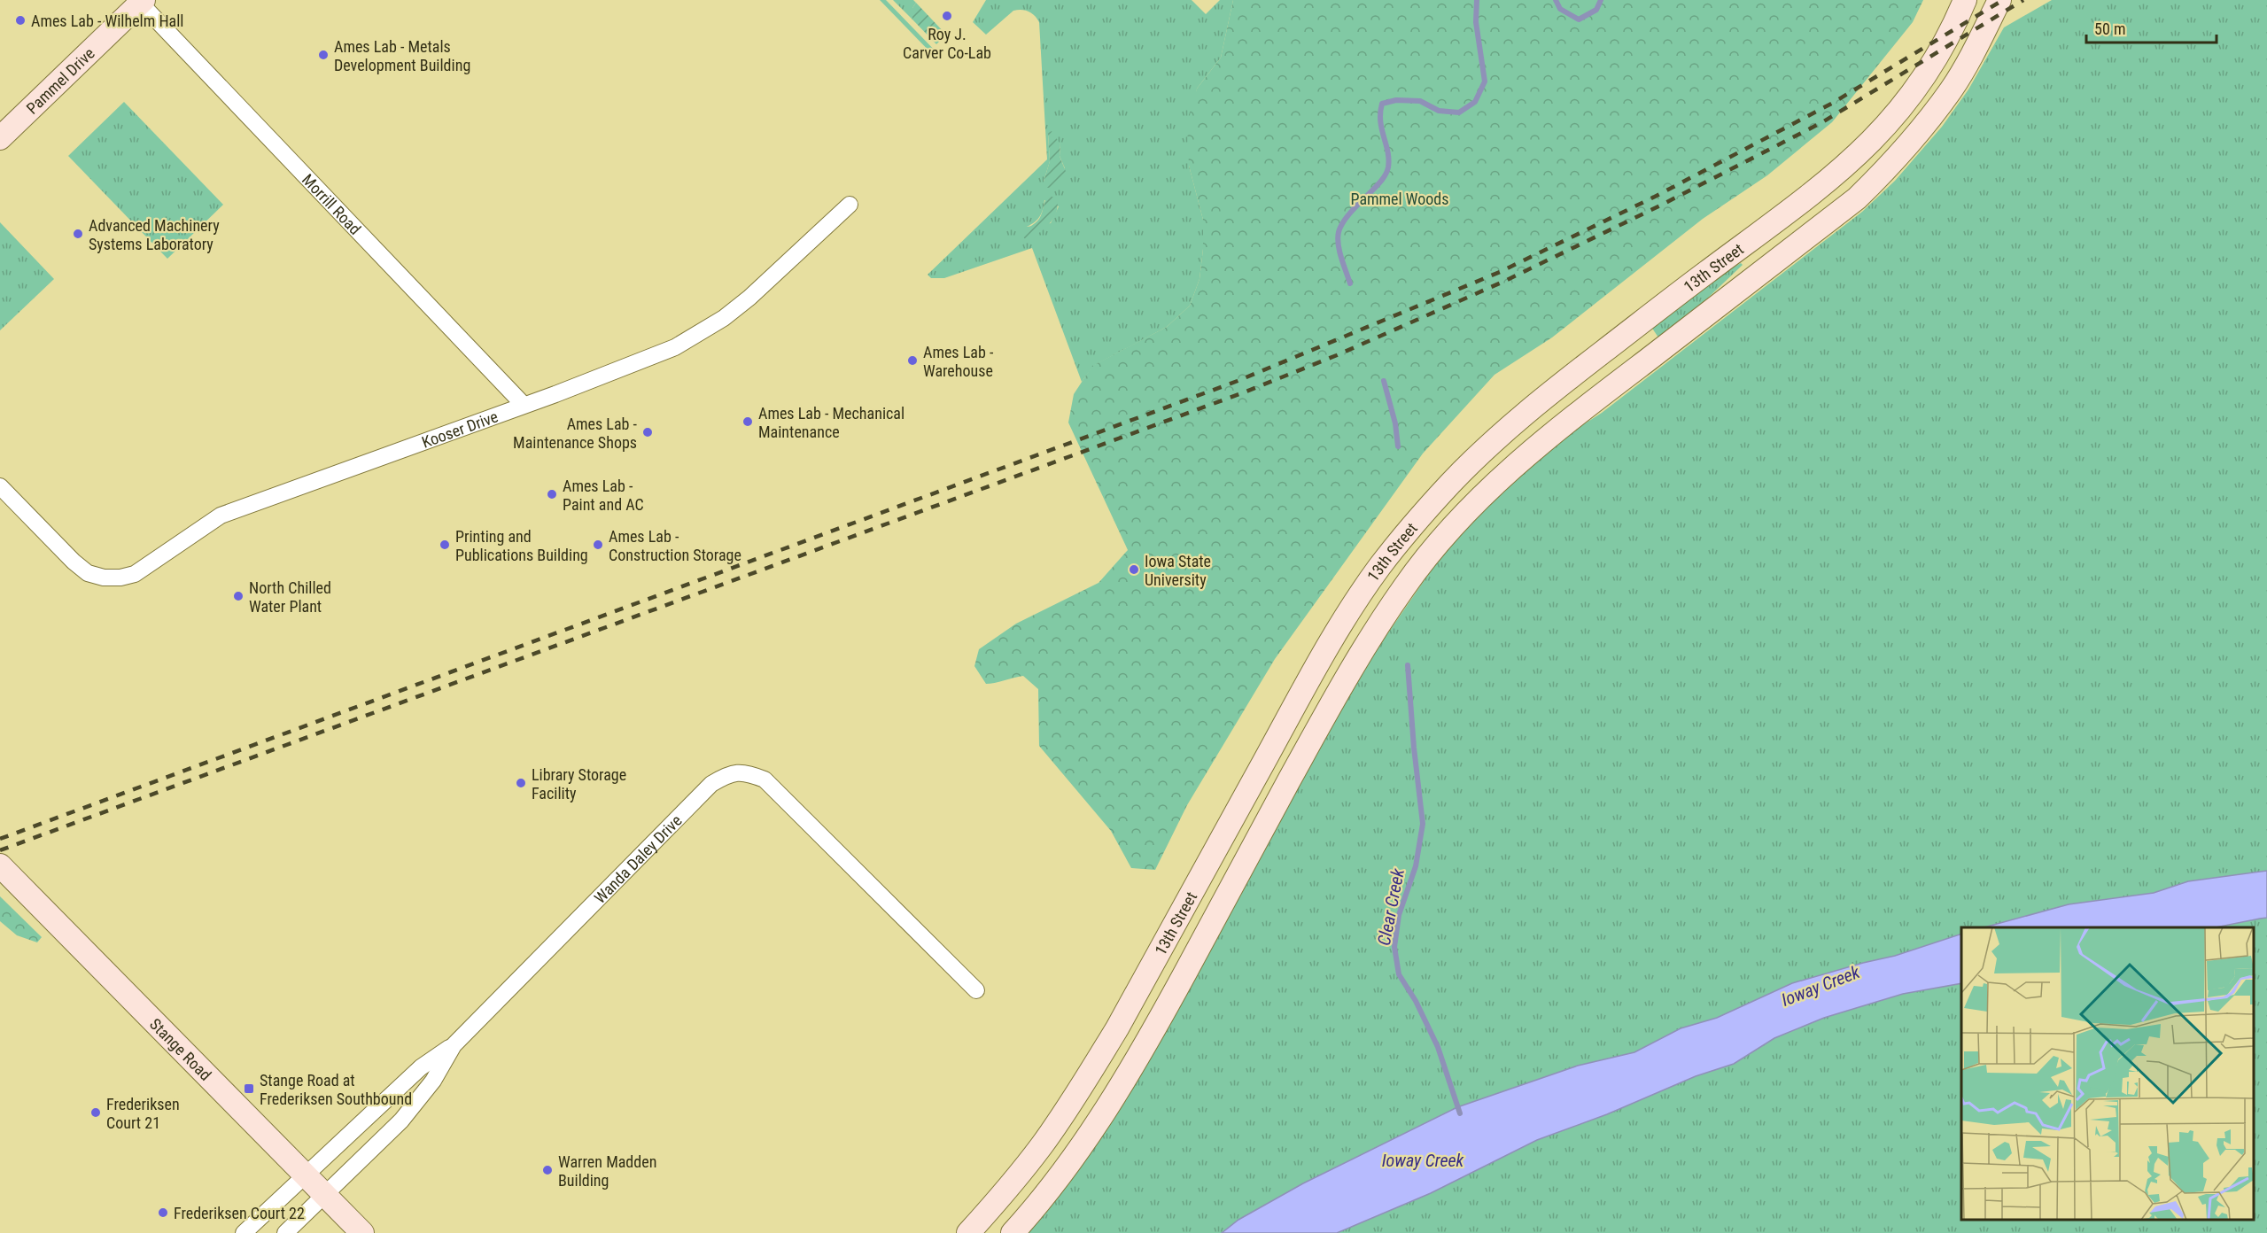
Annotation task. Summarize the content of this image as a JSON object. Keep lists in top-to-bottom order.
{
  "streets": {
    "main road": ["Pammel Drive", "13th Street", "Stange Road"],
    "street": ["Morrill Road", "Kooser Drive", "Wanda Daley Drive"]
  },
  "crossings": [
    ["Pammel Drive", "Morrill Road"],
    ["Morrill Road", "Kooser Drive"],
    ["Wanda Daley Drive", "Stange Road"]
  ],
  "water": ["Clear Creek", "Ioway Creek"],
  "parks": ["Pammel Woods"],
  "places": {
    "other": [
      "Roy J. Carver Co-Lab",
      "Ames Lab - Wilhelm Hall",
      "Ames Lab - Metals Development Building",
      "Advanced Machinery Systems Laboratory",
      "Ames Lab - Warehouse",
      "Ames Lab - Mechanical Maintenance",
      "Ames Lab - Maintenance Shops",
      "Ames Lab - Paint and AC",
      "Printing and Publications Building",
      "Ames Lab - Construction Storage",
      "Iowa State University",
      "North Chilled Water Plant",
      "Library Storage Facility",
      "Frederiksen Court 21",
      "Warren Madden Building",
      "Frederiksen Court 22"
    ],
    "transit": ["Stange Road at Frederiksen Southbound"]
  },
  "scale_bar": "50 m"
}
